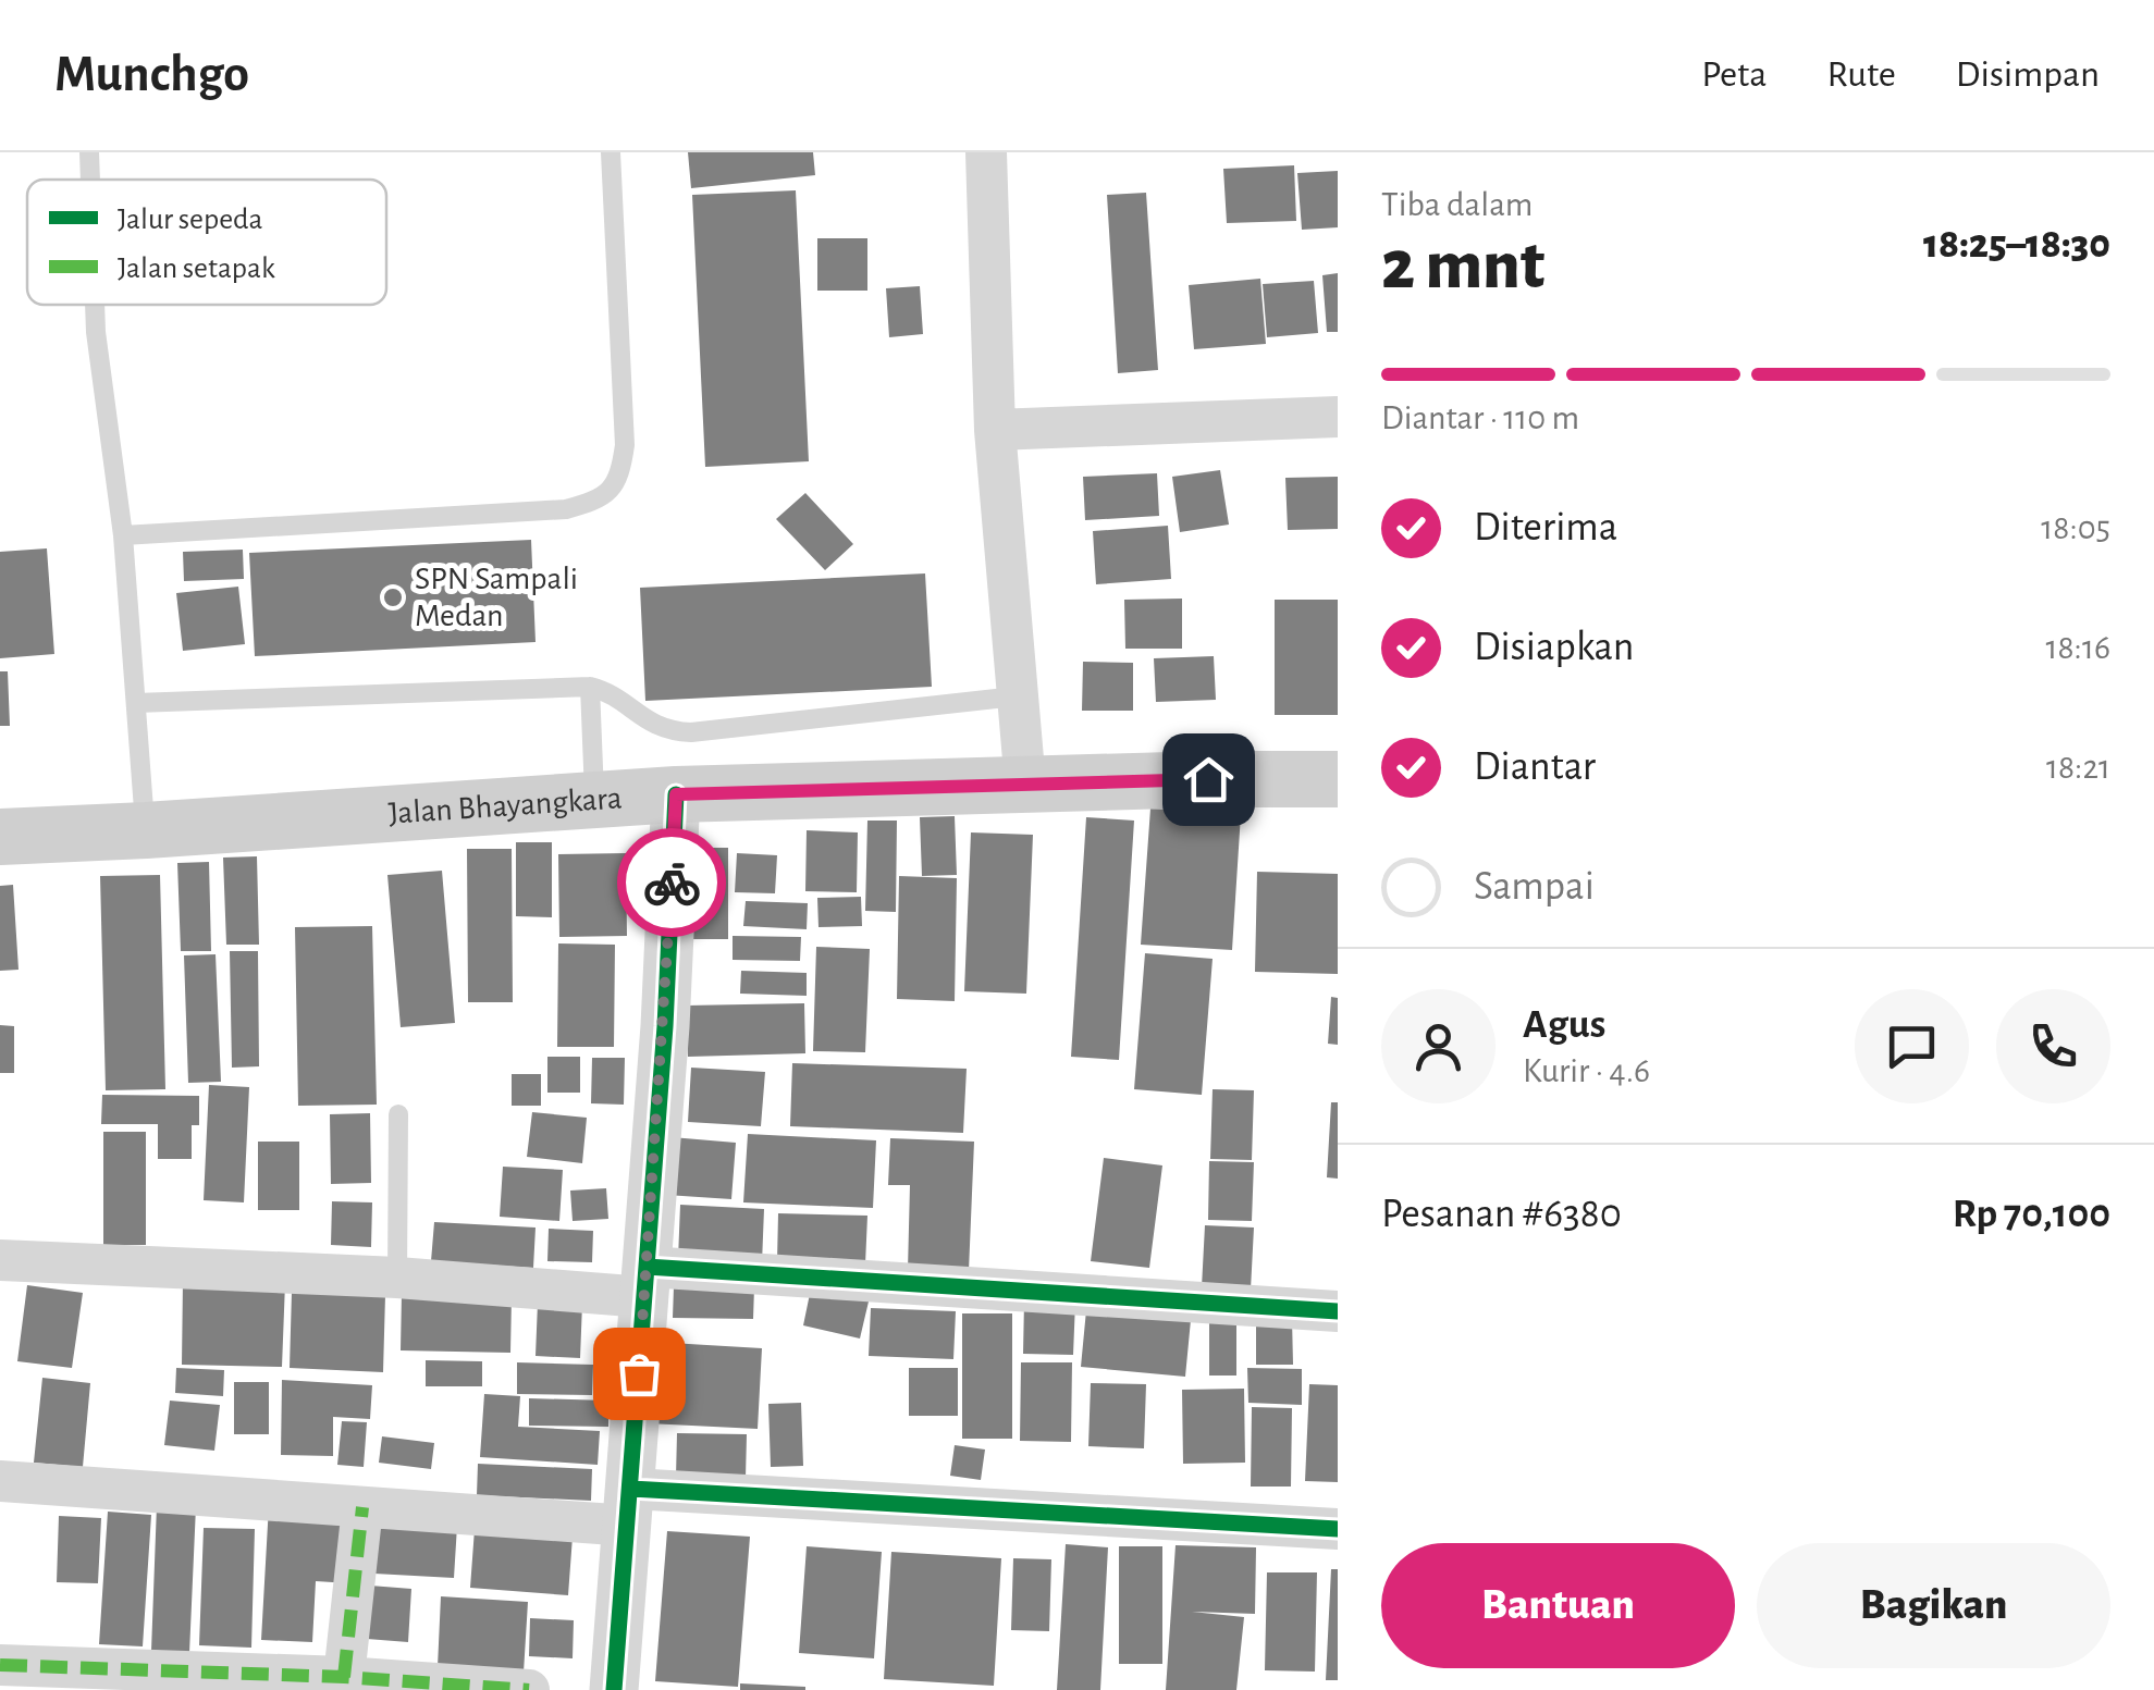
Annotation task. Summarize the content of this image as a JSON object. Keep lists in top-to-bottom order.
{
  "streets": {
    "main road": ["Jalan Bhayangkara"]
  },
  "places": ["SPN Sampali Medan"],
  "legend": ["Jalur sepeda", "Jalan setapak"],
  "page": {
    "header": "Munchgo",
    "nav": ["Peta", "Rute", "Disimpan"],
    "heading": ["2 mnt", "Tiba dalam", "18:25–18:30"],
    "panel": [
      "Agus",
      "Kurir · 4.6",
      "Pesanan #6380",
      "Rp 70,100"
    ],
    "bar": "Diantar · 110 m",
    "list": [
      ["Diterima", "18:05"],
      ["Disiapkan", "18:16"],
      ["Diantar", "18:21"],
      "Sampai"
    ],
    "buttons": ["Bantuan", "Bagikan"]
  }
}
